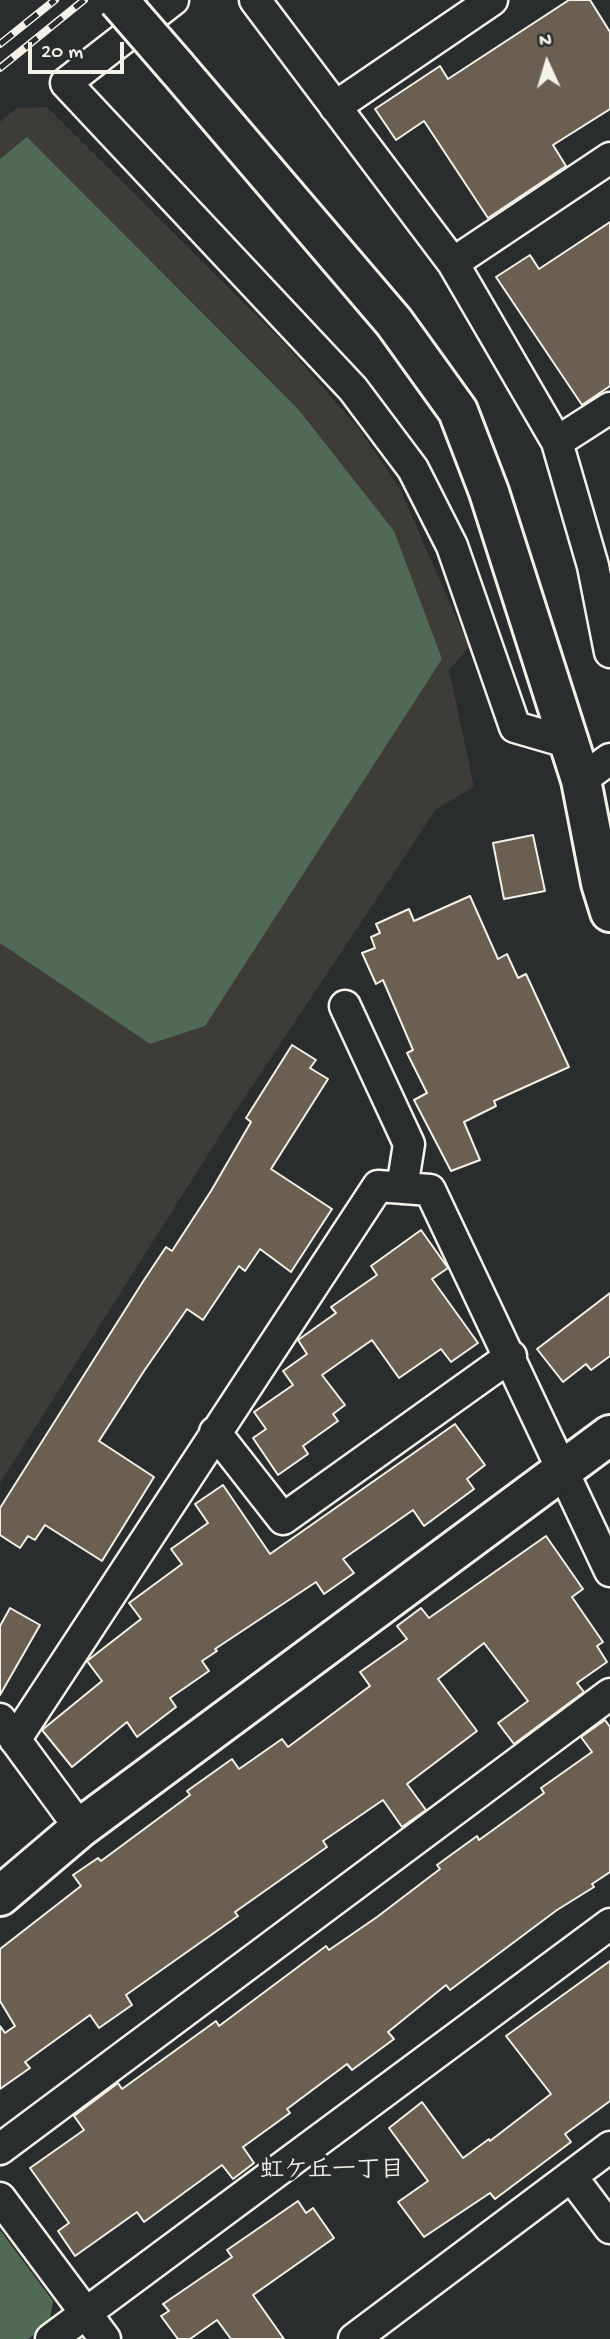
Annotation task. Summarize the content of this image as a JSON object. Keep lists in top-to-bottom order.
{
  "districts": ["虹ケ丘一丁目"],
  "scale_bar": "20 m",
  "north": "top"
}
